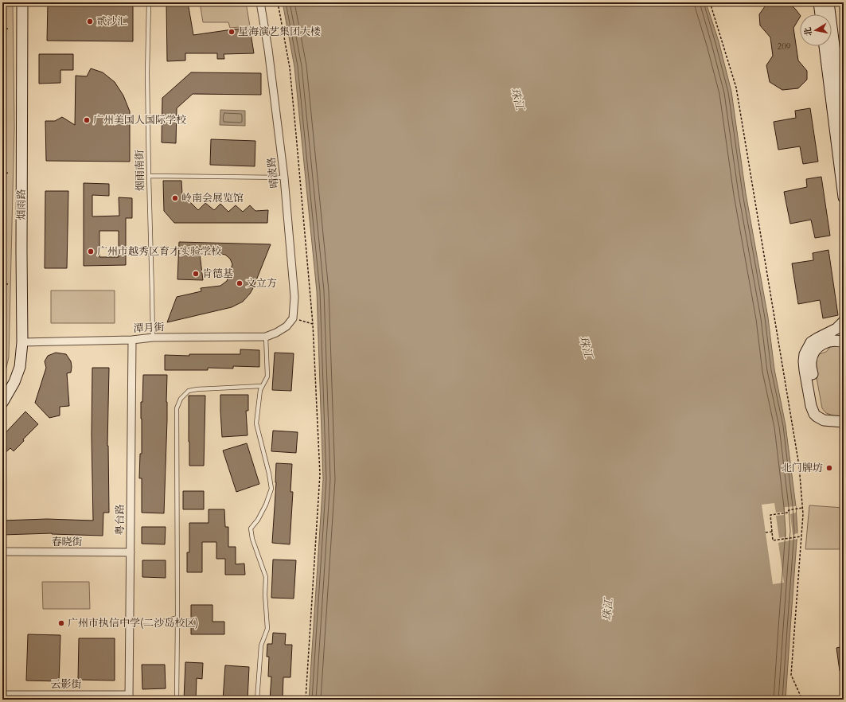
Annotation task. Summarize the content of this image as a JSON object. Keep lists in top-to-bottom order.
{
  "streets": {
    "main road": ["烟雨路"],
    "street": [
      "晴波路",
      "潭月街",
      "粤台路",
      "春晓街",
      "云影街"
    ],
    "lane": ["烟雨南街"]
  },
  "crossings": [
    ["烟雨南街", "潭月街"],
    ["晴波路", "潭月街"],
    ["烟雨路", "潭月街"],
    ["潭月街", "粤台路"],
    ["粤台路", "春晓街"],
    ["粤台路", "云影街"]
  ],
  "water": ["珠江"],
  "places": [
    "贰沙汇",
    "星海演艺集团大楼",
    "广州美国人国际学校",
    "岭南会展览馆",
    "广州市越秀区育才实验学校",
    "肯德基",
    "文立方",
    "北门牌坊",
    "广州市执信中学(二沙岛校区)"
  ],
  "house_numbers": ["209"],
  "north": "left"
}
